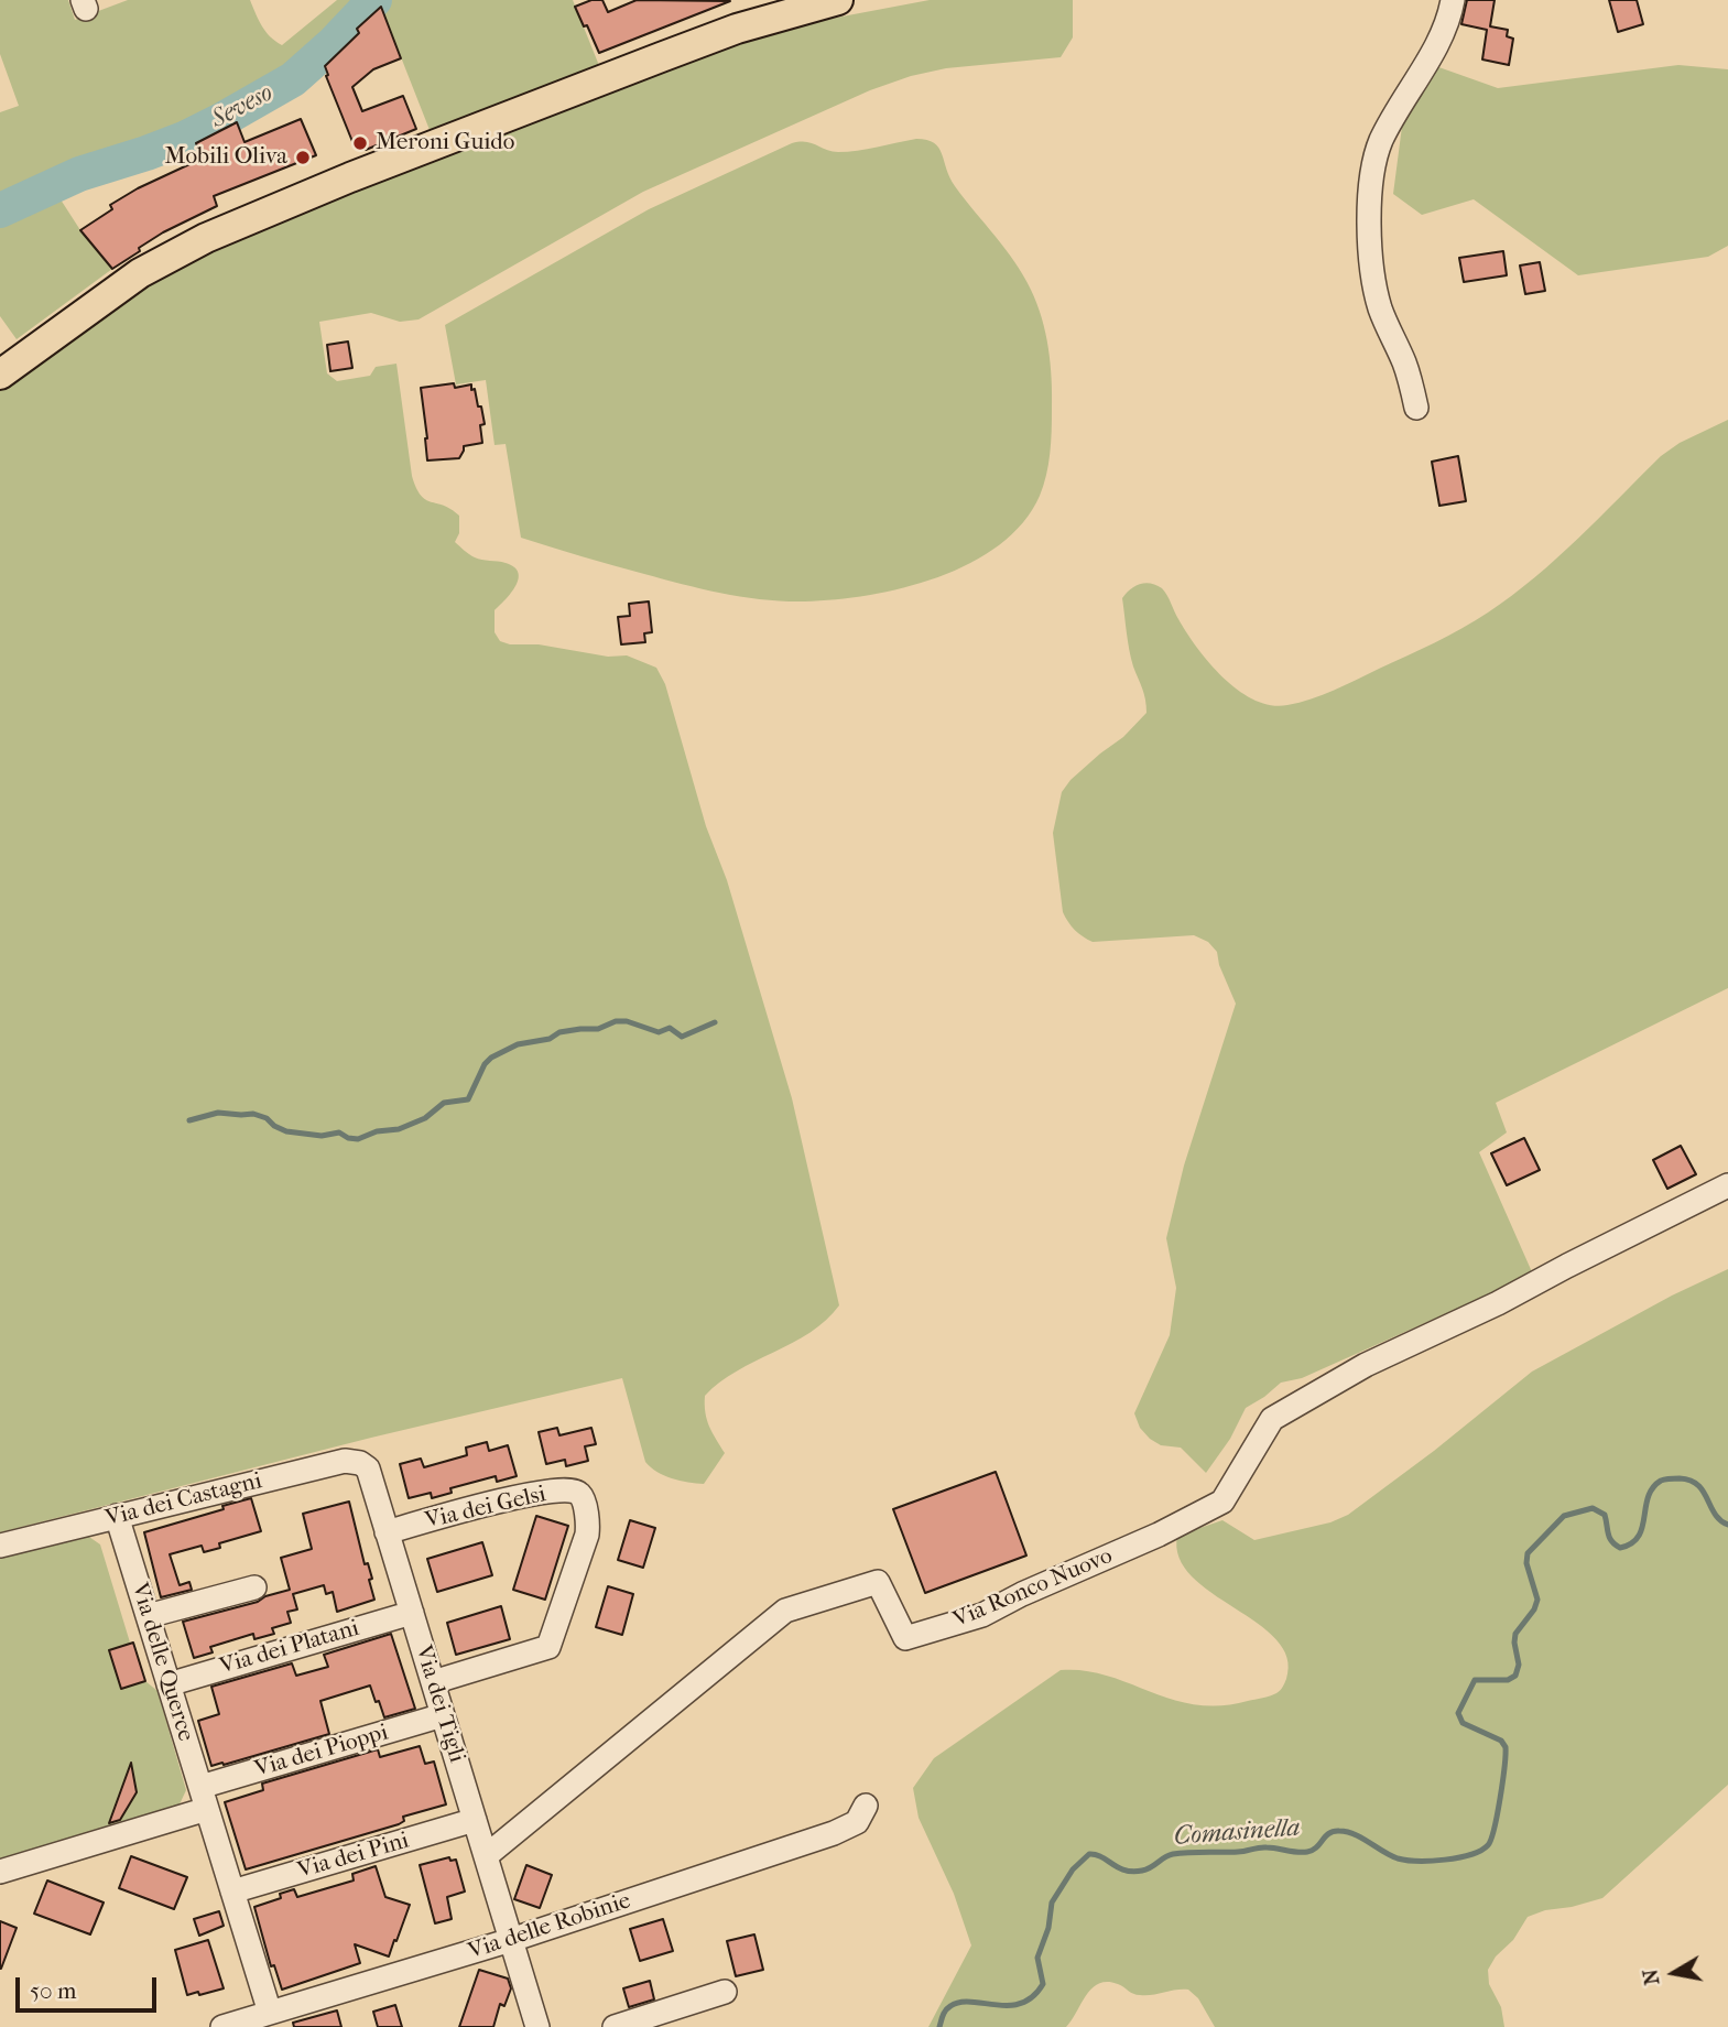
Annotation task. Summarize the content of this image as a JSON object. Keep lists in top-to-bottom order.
{
  "streets": {
    "street": [
      "Via dei Castagni",
      "Via dei Gelsi",
      "Via Ronco Nuovo",
      "Via dei Platani",
      "Via delle Querce",
      "Via dei Tigli",
      "Via dei Pioppi",
      "Via dei Pini",
      "Via delle Robinie"
    ]
  },
  "crossings": [
    ["Via dei Castagni", "Via delle Querce"],
    ["Via dei Castagni", "Via dei Tigli"],
    ["Via dei Gelsi", "Via dei Tigli"],
    ["Via Ronco Nuovo", "Via dei Tigli"],
    ["Via dei Platani", "Via delle Querce"],
    ["Via dei Platani", "Via dei Tigli"],
    ["Via delle Querce", "Via dei Pioppi"],
    ["Via delle Querce", "Via dei Pini"],
    ["Via delle Querce", "Via delle Robinie"],
    ["Via dei Tigli", "Via dei Pioppi"],
    ["Via dei Tigli", "Via dei Pini"],
    ["Via dei Tigli", "Via delle Robinie"]
  ],
  "water": ["Seveso", "Comasinella"],
  "places": ["Meroni Guido", "Mobili Oliva"],
  "scale_bar": "50 m",
  "north": "left"
}
